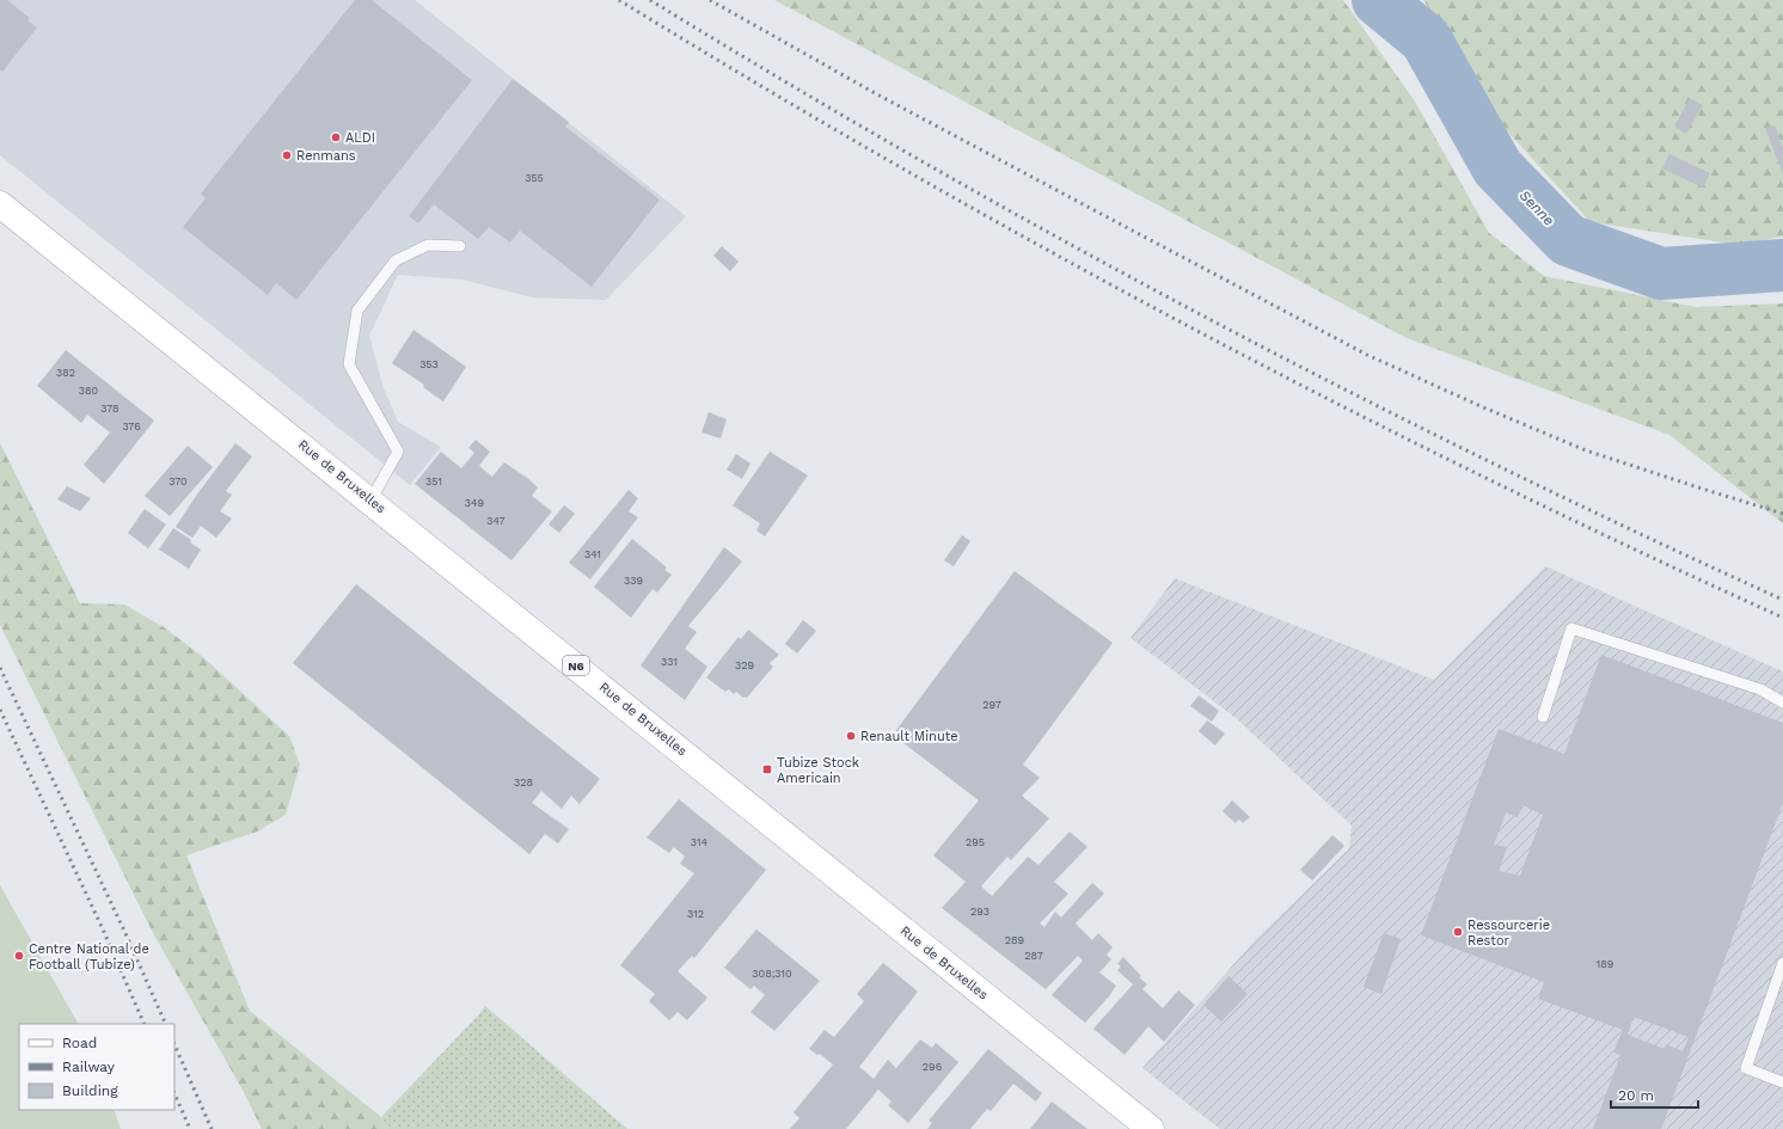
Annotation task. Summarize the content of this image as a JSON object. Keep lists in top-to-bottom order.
{
  "streets": {
    "main road": ["Rue de Bruxelles", "N6"]
  },
  "water": ["Senne"],
  "places": {
    "other": [
      "ALDI",
      "Renmans",
      "Renault Minute",
      "Ressourcerie Restor",
      "Centre National de Football (Tubize)"
    ],
    "transit": ["Tubize Stock Americain"]
  },
  "house_numbers": [
    "355",
    "353",
    "382",
    "380",
    "378",
    "376",
    "370",
    "351",
    "349",
    "347",
    "341",
    "339",
    "331",
    "329",
    "297",
    "328",
    "314",
    "295",
    "293",
    "312",
    "289",
    "287",
    "189",
    "308;310",
    "296"
  ],
  "legend": ["Road", "Railway", "Building"],
  "scale_bar": "20 m"
}
